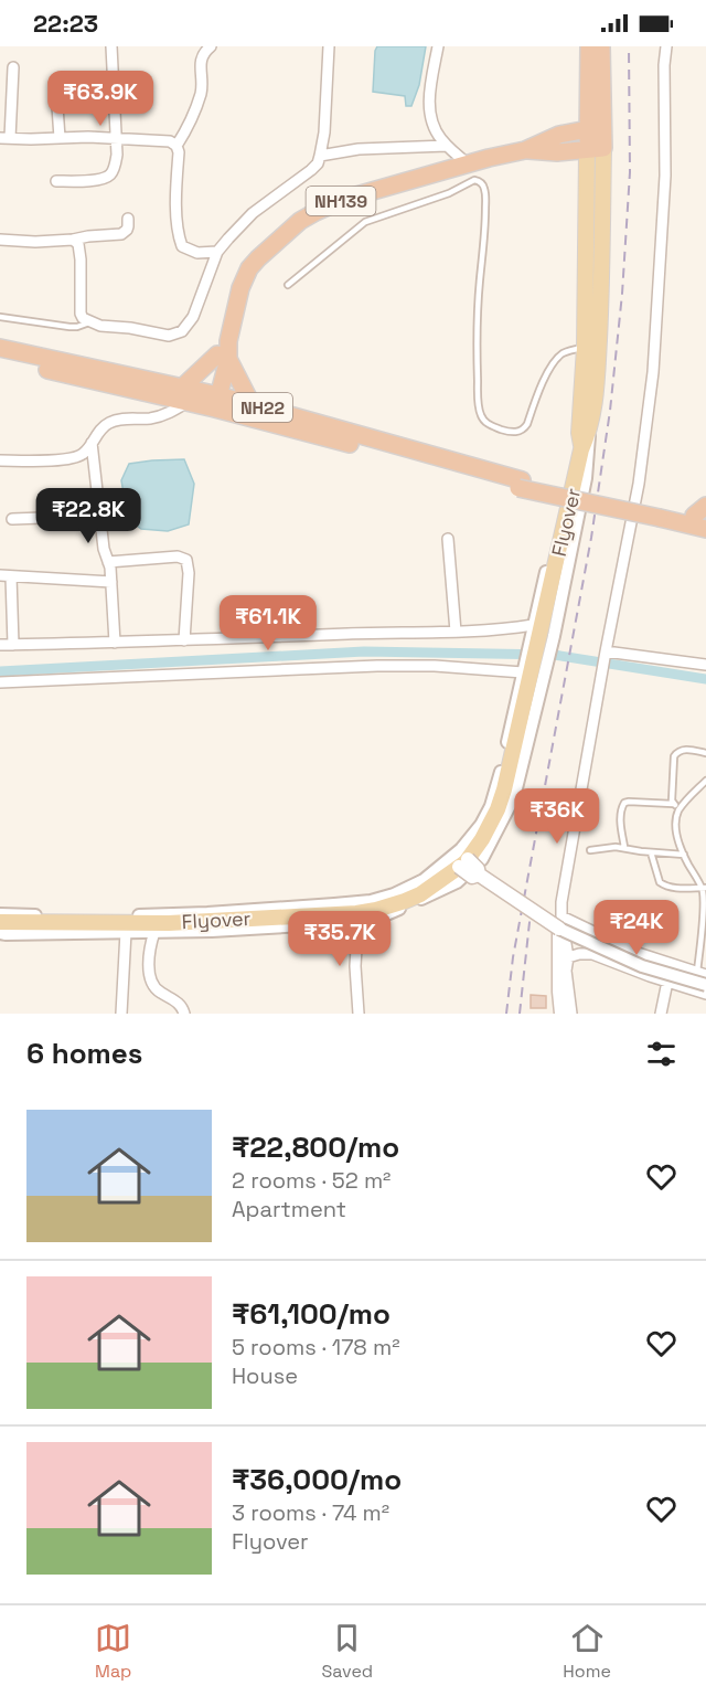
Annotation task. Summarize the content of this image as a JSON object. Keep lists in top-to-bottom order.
{
  "streets": {
    "highway": ["NH139", "NH22"],
    "main road": ["Flyover"]
  },
  "crossings": [
    ["NH139", "NH22"]
  ],
  "page": {
    "status": "22:23",
    "price": [
      "₹63.9K",
      "₹22.8K",
      "₹61.1K",
      "₹36K",
      "₹24K",
      "₹35.7K"
    ],
    "heading": "6 homes",
    "list": [
      {
        "name": "₹22,800/mo",
        "note": "2 rooms · 52 m² · Apartment"
      },
      {
        "name": "₹61,100/mo",
        "note": "5 rooms · 178 m² · House"
      },
      {
        "name": "₹36,000/mo",
        "note": "3 rooms · 74 m² · Flyover"
      }
    ],
    "tabs": ["Map", "Saved", "Home"]
  }
}
